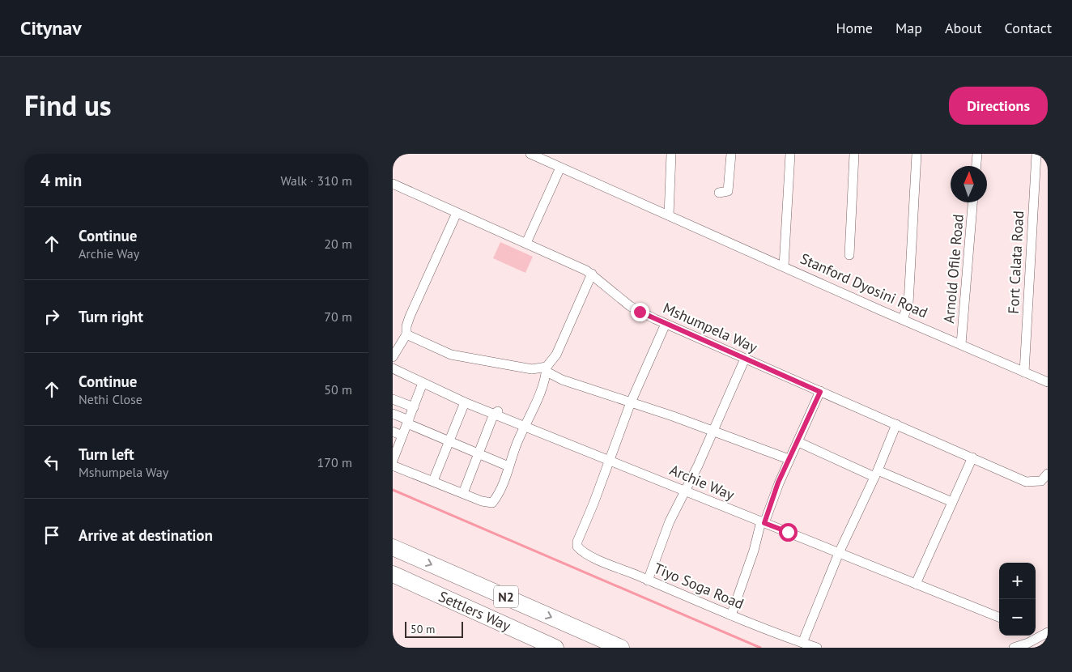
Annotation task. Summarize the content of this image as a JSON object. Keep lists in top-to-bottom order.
{
  "streets": {
    "highway": ["N2", "Settlers Way"],
    "street": [
      "Fort Calata Road",
      "Arnold Ofile Road",
      "Stanford Dyosini Road",
      "Mshumpela Way",
      "Archie Way",
      "Tiyo Soga Road"
    ]
  },
  "crossings": [
    ["Fort Calata Road", "Stanford Dyosini Road"],
    ["Arnold Ofile Road", "Stanford Dyosini Road"],
    ["Archie Way", "Tiyo Soga Road"]
  ],
  "scale_bar": "50 m",
  "north": "top",
  "page": {
    "header": "Citynav",
    "nav": [
      "Home",
      "Map",
      "About",
      "Contact"
    ],
    "title": "Find us",
    "buttons": "Directions",
    "heading": ["4 min", "Walk · 310 m"],
    "list": [
      ["Continue", "Archie Way", "20 m"],
      ["Turn right", "70 m"],
      ["Continue", "Nethi Close", "50 m"],
      ["Turn left", "Mshumpela Way", "170 m"],
      "Arrive at destination"
    ],
    "map_buttons": ["+", "−"],
    "scale": "50 m"
  }
}
